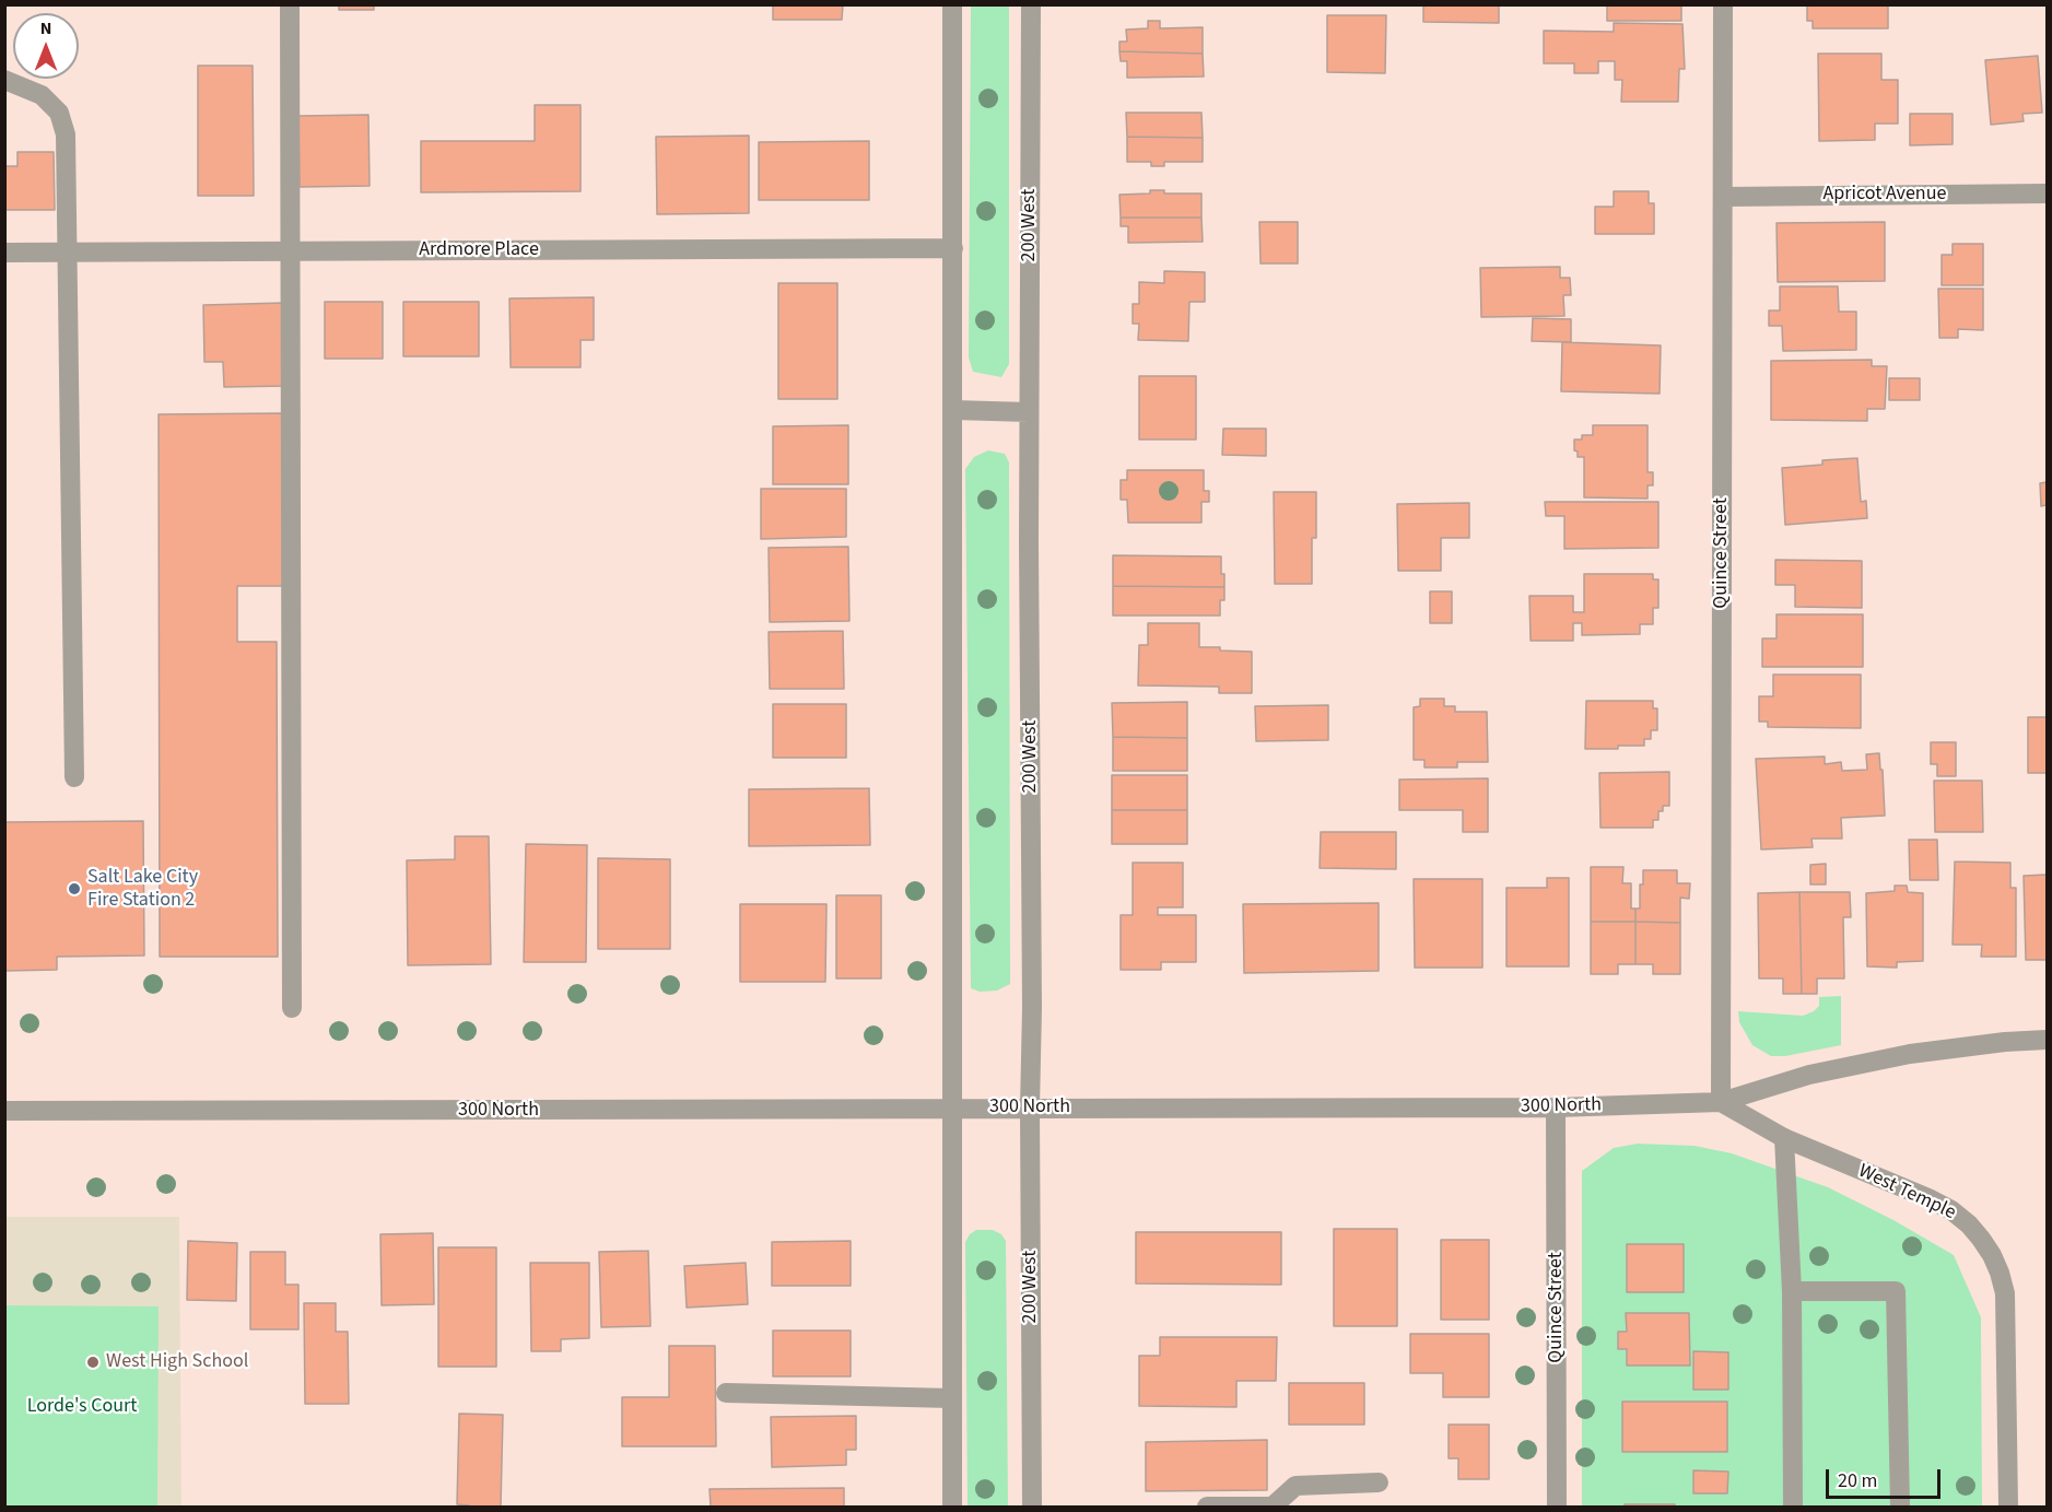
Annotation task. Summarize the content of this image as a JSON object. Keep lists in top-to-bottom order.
{
  "streets": {
    "street": [
      "Apricot Avenue",
      "200 West",
      "Ardmore Place",
      "Quince Street",
      "300 North",
      "West Temple"
    ]
  },
  "crossings": [
    ["Apricot Avenue", "Quince Street"],
    ["200 West", "300 North"],
    ["Quince Street", "300 North"],
    ["Quince Street", "West Temple"],
    ["300 North", "West Temple"]
  ],
  "parks": ["Lorde's Court"],
  "places": ["Salt Lake City Fire Station 2", "West High School"],
  "scale_bar": "20 m",
  "north": "top"
}
